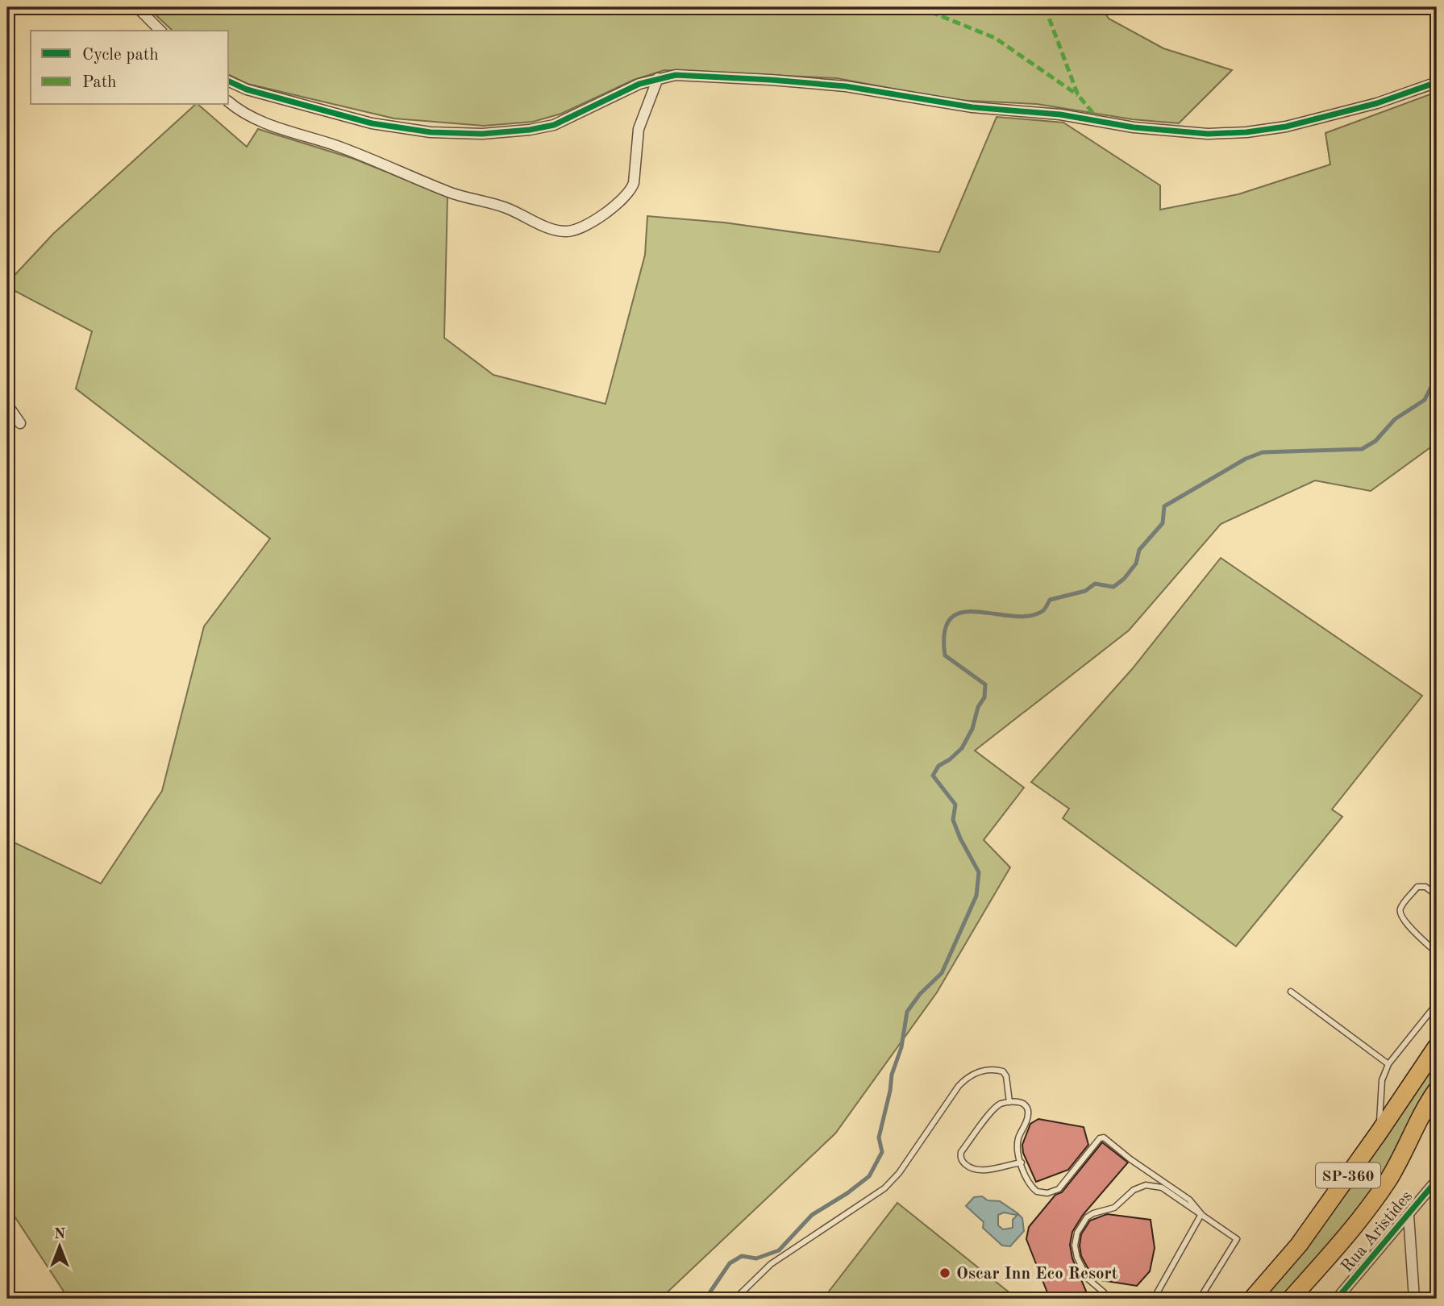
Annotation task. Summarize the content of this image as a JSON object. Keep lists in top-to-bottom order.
{
  "streets": {
    "main road": ["SP-360"],
    "street": ["Rua Aristides"]
  },
  "places": ["Oscar Inn Eco Resort"],
  "legend": ["Cycle path", "Path"],
  "north": "top"
}
